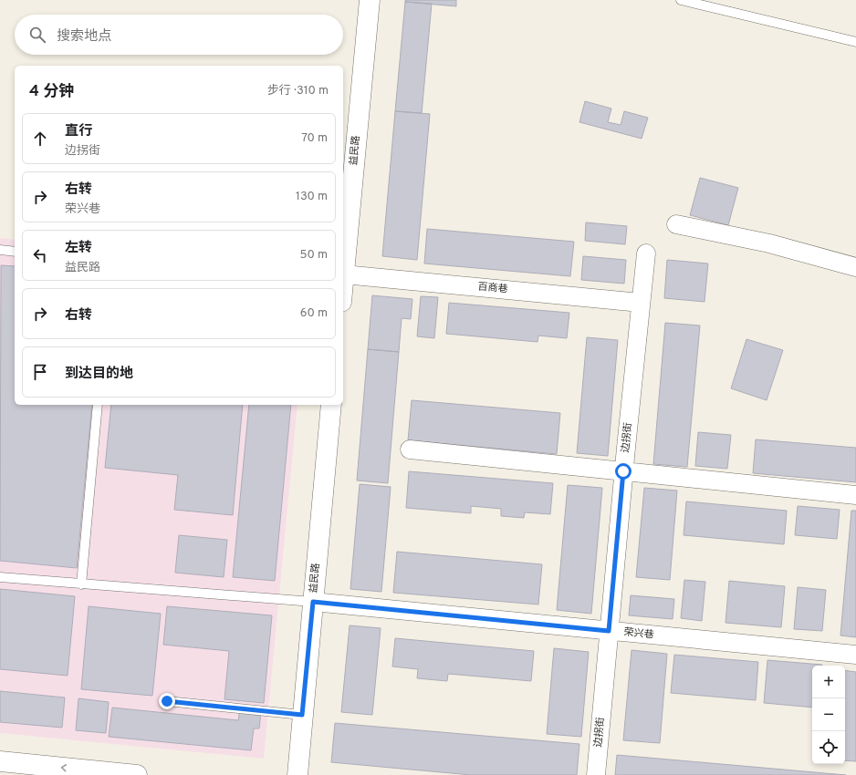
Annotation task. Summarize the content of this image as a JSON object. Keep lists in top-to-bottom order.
{
  "streets": {
    "street": [
      "益民路",
      "百商巷",
      "边拐街",
      "荣兴巷"
    ]
  },
  "crossings": [
    ["益民路", "荣兴巷"],
    ["百商巷", "边拐街"],
    ["边拐街", "荣兴巷"]
  ],
  "page": {
    "search": "搜索地点",
    "heading": ["4 分钟", "步行 · 310 m"],
    "list": [
      ["直行", "边拐街", "70 m"],
      ["右转", "荣兴巷", "130 m"],
      ["左转", "益民路", "50 m"],
      ["右转", "60 m"],
      "到达目的地"
    ],
    "map_buttons": ["+", "−"]
  }
}
